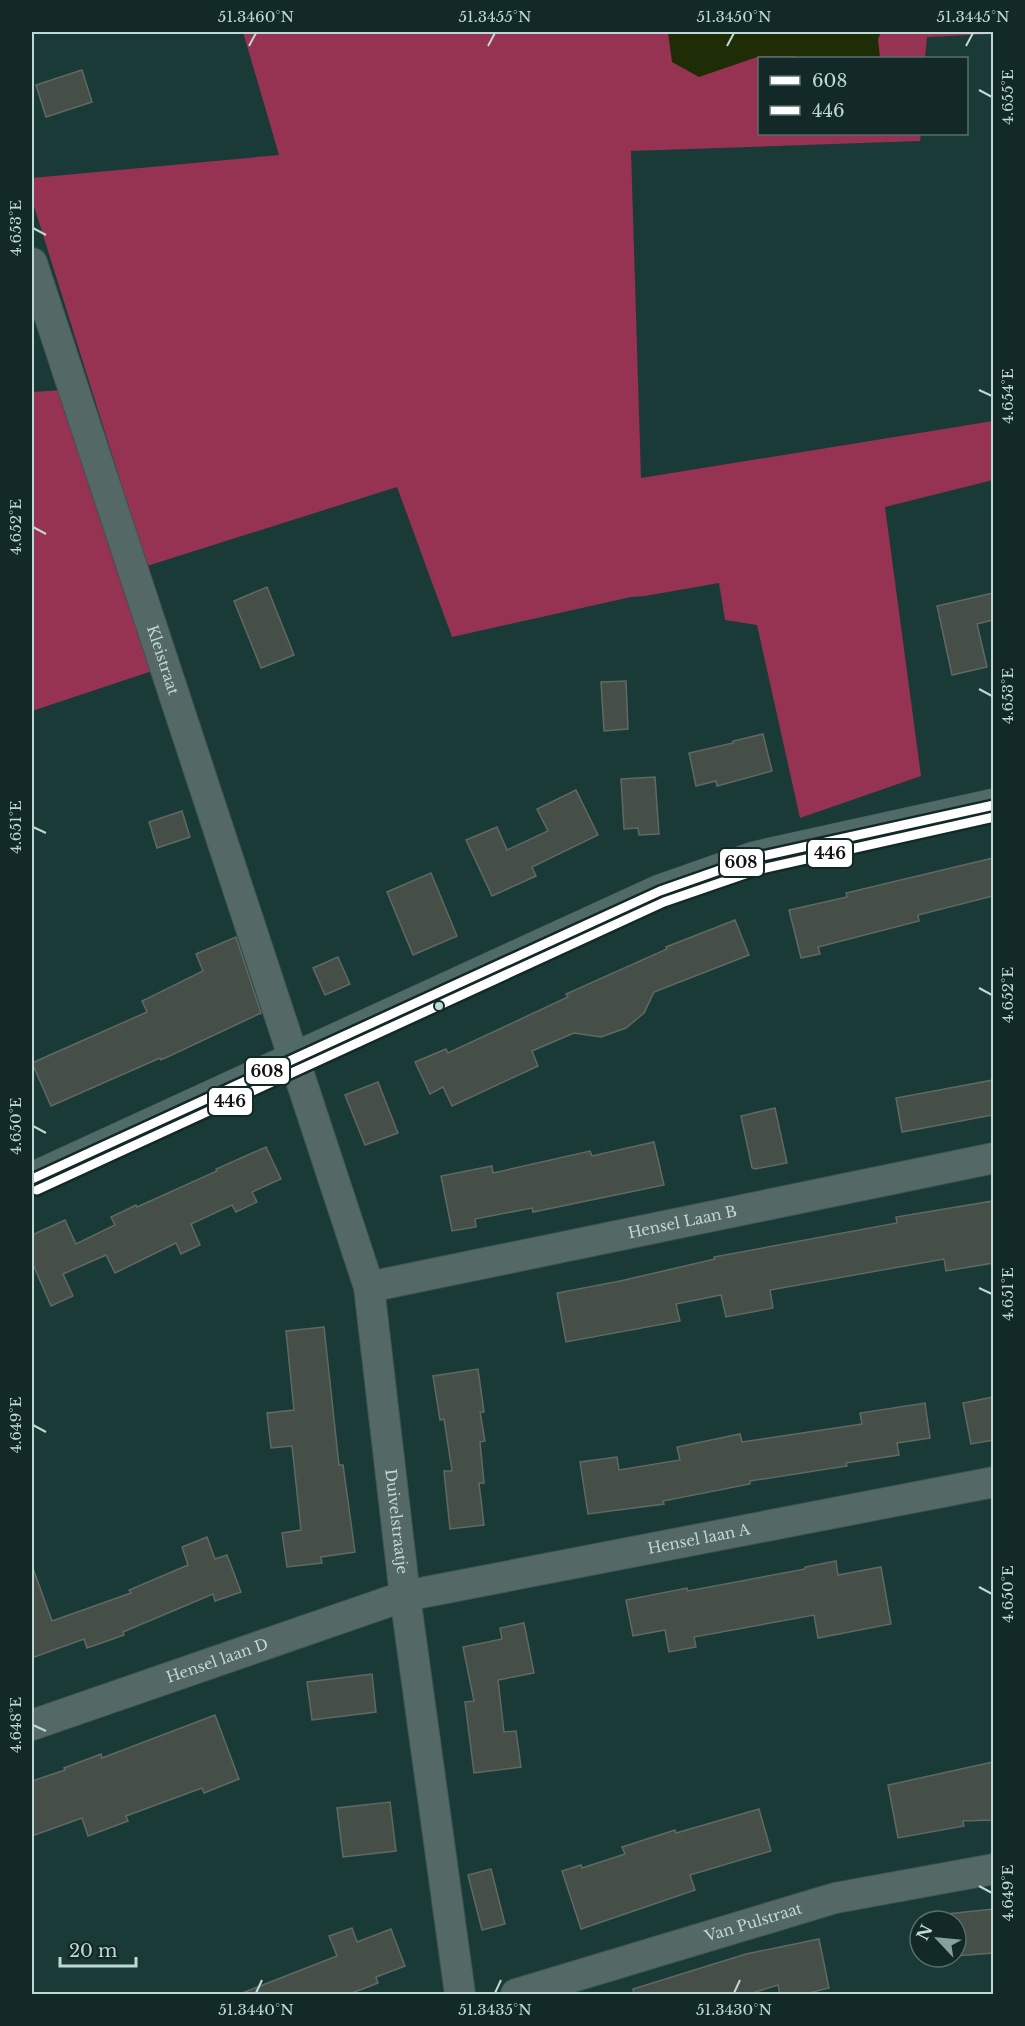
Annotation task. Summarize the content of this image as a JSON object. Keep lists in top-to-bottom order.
{
  "streets": {
    "street": [
      "Kleistraat",
      "Hensel Laan B",
      "Duivelstraatje",
      "Hensel laan A",
      "Hensel laan D",
      "Van Pulstraat"
    ]
  },
  "crossings": [
    ["Kleistraat", "Duivelstraatje"],
    ["Hensel Laan B", "Duivelstraatje"],
    ["Duivelstraatje", "Hensel laan A"],
    ["Duivelstraatje", "Hensel laan D"],
    ["Hensel laan A", "Hensel laan D"]
  ],
  "lines": ["transit line 608", "transit line 446"],
  "legend": ["608", "446"],
  "scale_bar": "20 m",
  "north": "top left",
  "coordinates": [
    "51.3460°N",
    "51.3455°N",
    "51.3450°N",
    "51.3445°N",
    "4.655°E",
    "4.653°E",
    "4.654°E",
    "4.652°E",
    "4.651°E",
    "4.650°E",
    "4.649°E",
    "4.648°E",
    "51.3440°N",
    "51.3435°N",
    "51.3430°N"
  ]
}
